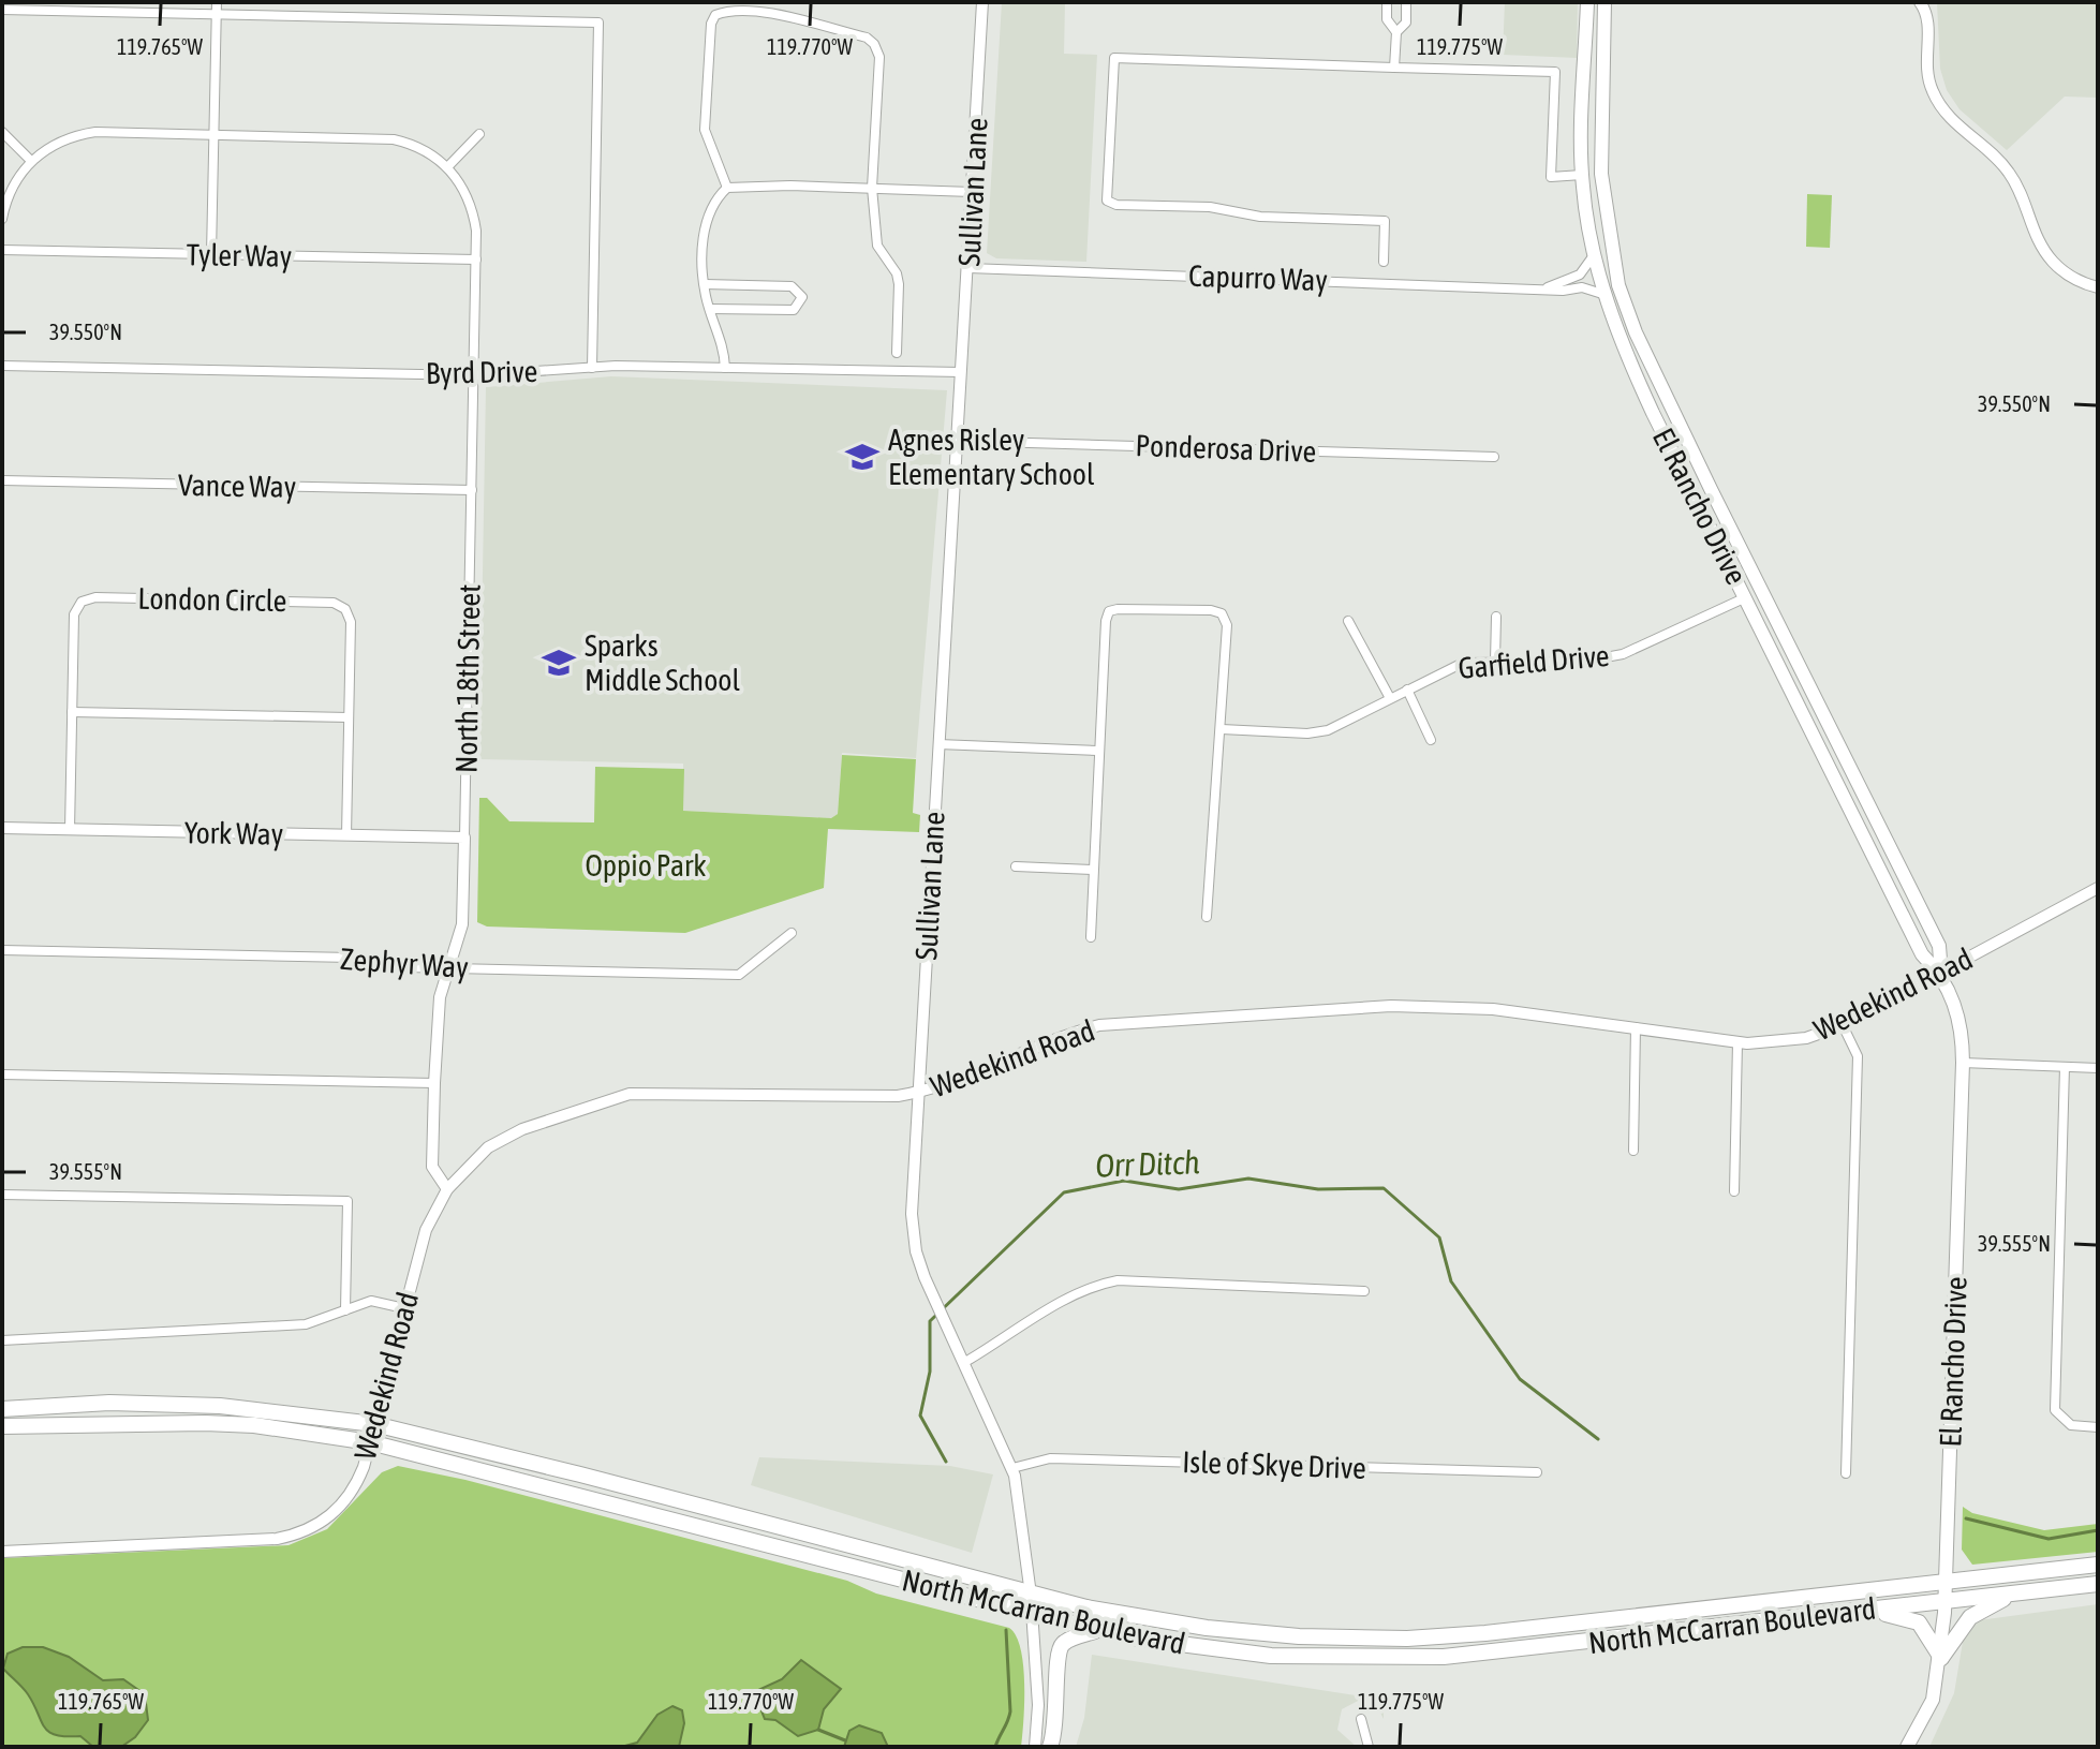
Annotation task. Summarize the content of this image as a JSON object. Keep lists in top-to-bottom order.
{
  "streets": {
    "main road": ["El Rancho Drive", "North McCarran Boulevard"],
    "street": [
      "Sullivan Lane",
      "Tyler Way",
      "Capurro Way",
      "Byrd Drive",
      "Ponderosa Drive",
      "Vance Way",
      "London Circle",
      "Garfield Drive",
      "North 18th Street",
      "York Way",
      "Zephyr Way",
      "Wedekind Road",
      "Isle of Skye Drive"
    ]
  },
  "crossings": [
    ["Sullivan Lane", "Capurro Way"],
    ["Sullivan Lane", "Byrd Drive"],
    ["Sullivan Lane", "Ponderosa Drive"],
    ["Sullivan Lane", "Wedekind Road"],
    ["Sullivan Lane", "Isle of Skye Drive"],
    ["Sullivan Lane", "North McCarran Boulevard"],
    ["Tyler Way", "North 18th Street"],
    ["Capurro Way", "El Rancho Drive"],
    ["Byrd Drive", "North 18th Street"],
    ["Vance Way", "North 18th Street"],
    ["El Rancho Drive", "Garfield Drive"],
    ["El Rancho Drive", "Wedekind Road"],
    ["El Rancho Drive", "North McCarran Boulevard"],
    ["London Circle", "York Way"],
    ["North 18th Street", "York Way"],
    ["North 18th Street", "Zephyr Way"],
    ["North 18th Street", "Wedekind Road"],
    ["Wedekind Road", "North McCarran Boulevard"]
  ],
  "water": ["Orr Ditch"],
  "parks": ["Oppio Park"],
  "places": {
    "school or university": ["Agnes Risley Elementary School", "Sparks Middle School"]
  },
  "coordinates": [
    "119.765°W",
    "119.770°W",
    "119.775°W",
    "39.550°N",
    "39.555°N"
  ]
}
